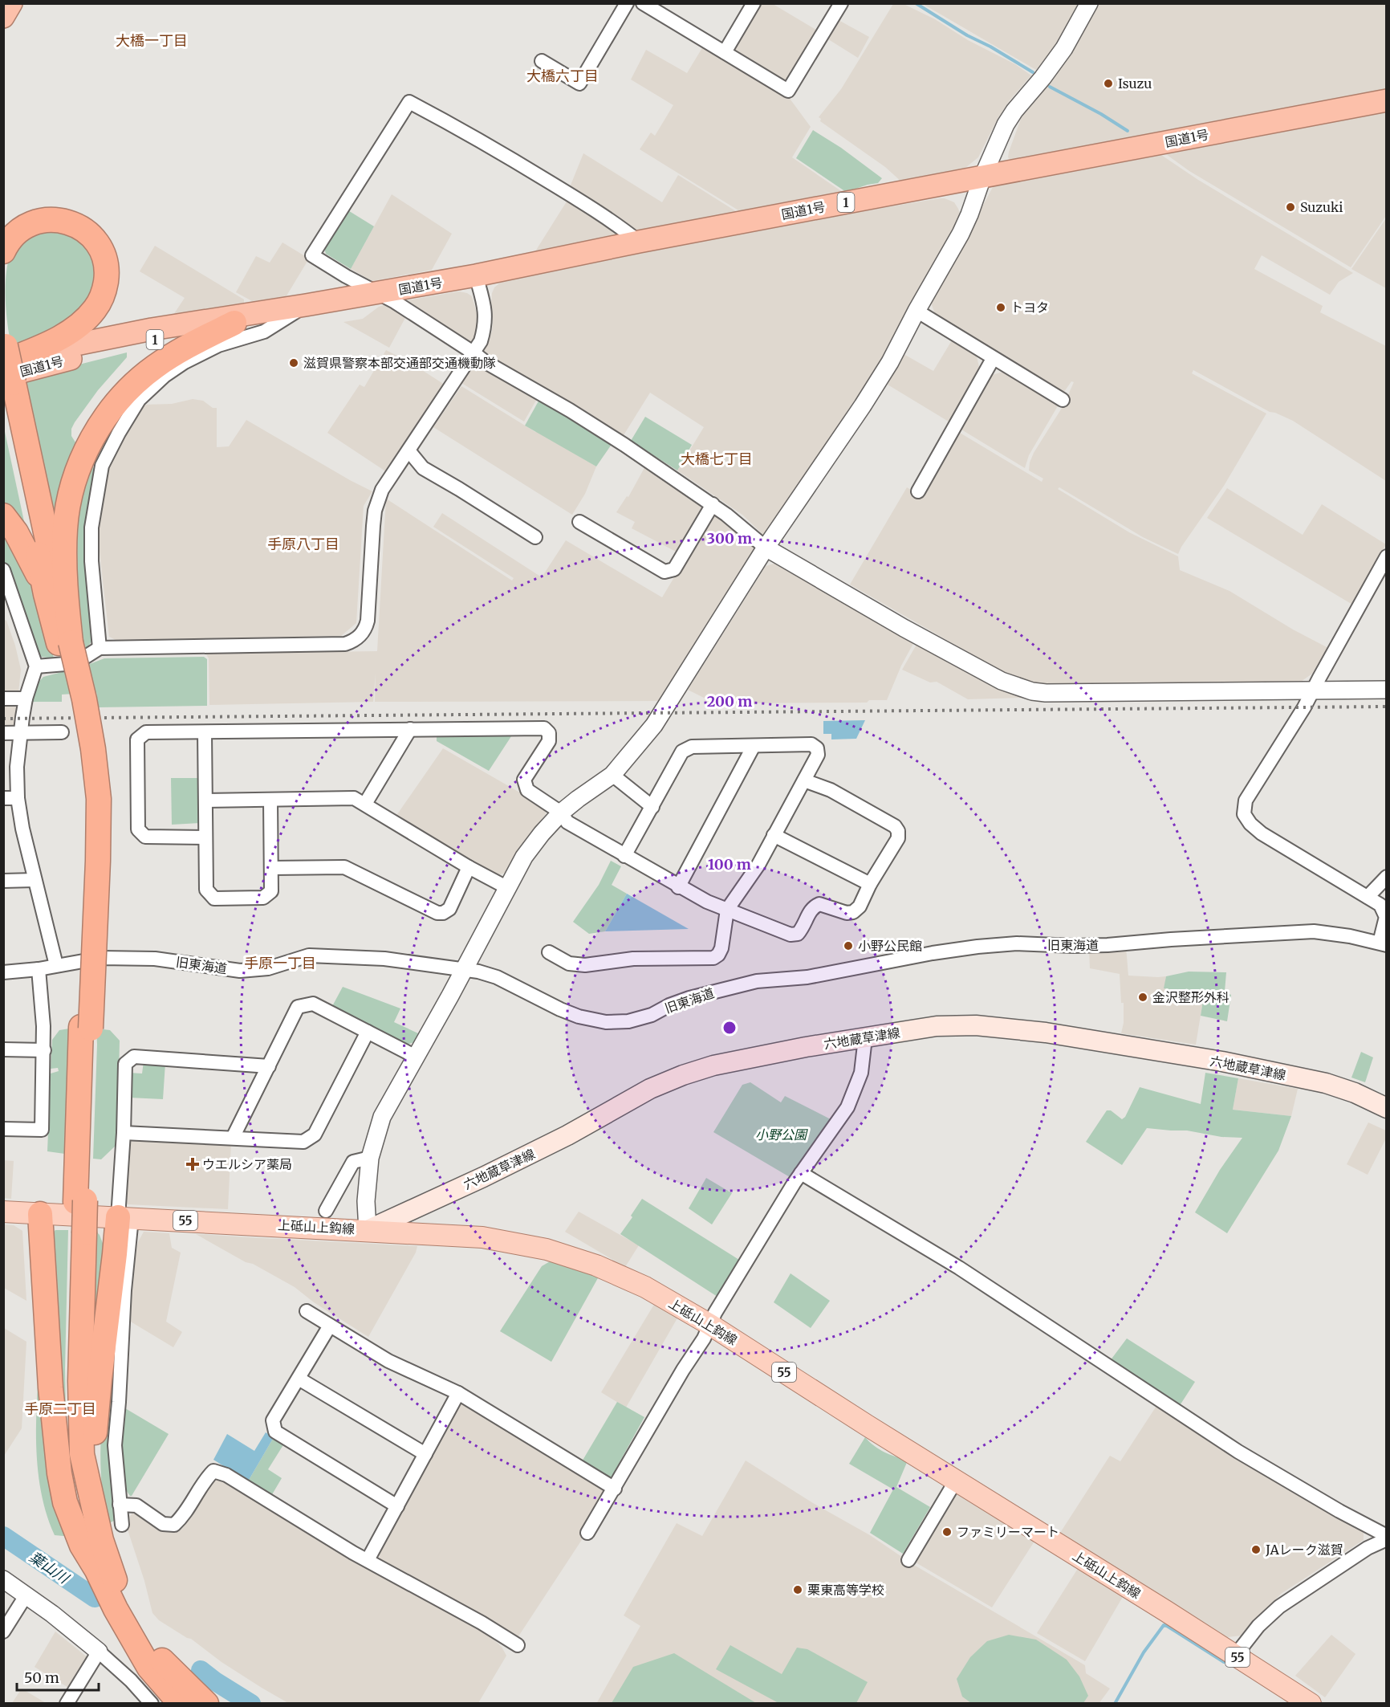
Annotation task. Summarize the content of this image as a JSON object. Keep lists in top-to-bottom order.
{
  "streets": {
    "highway": ["国道1号", "1"],
    "main road": ["六地蔵草津線", "55", "上砥山上鈎線"],
    "street": ["旧東海道"]
  },
  "crossings": [
    ["六地蔵草津線", "上砥山上鈎線"]
  ],
  "districts": [
    "大橋一丁目",
    "大橋六丁目",
    "大橋七丁目",
    "手原八丁目",
    "手原一丁目",
    "手原二丁目"
  ],
  "water": ["葉山川"],
  "parks": ["小野公園"],
  "places": {
    "other": [
      "Isuzu",
      "Suzuki",
      "トヨタ",
      "滋賀県警察本部交通部交通機動隊",
      "小野公民館",
      "金沢整形外科",
      "ファミリーマート",
      "JAレーク滋賀",
      "栗東高等学校"
    ],
    "health": ["ウエルシア薬局"]
  },
  "scale_bar": "50 m",
  "rings": ["300 m", "200 m", "100 m"]
}
